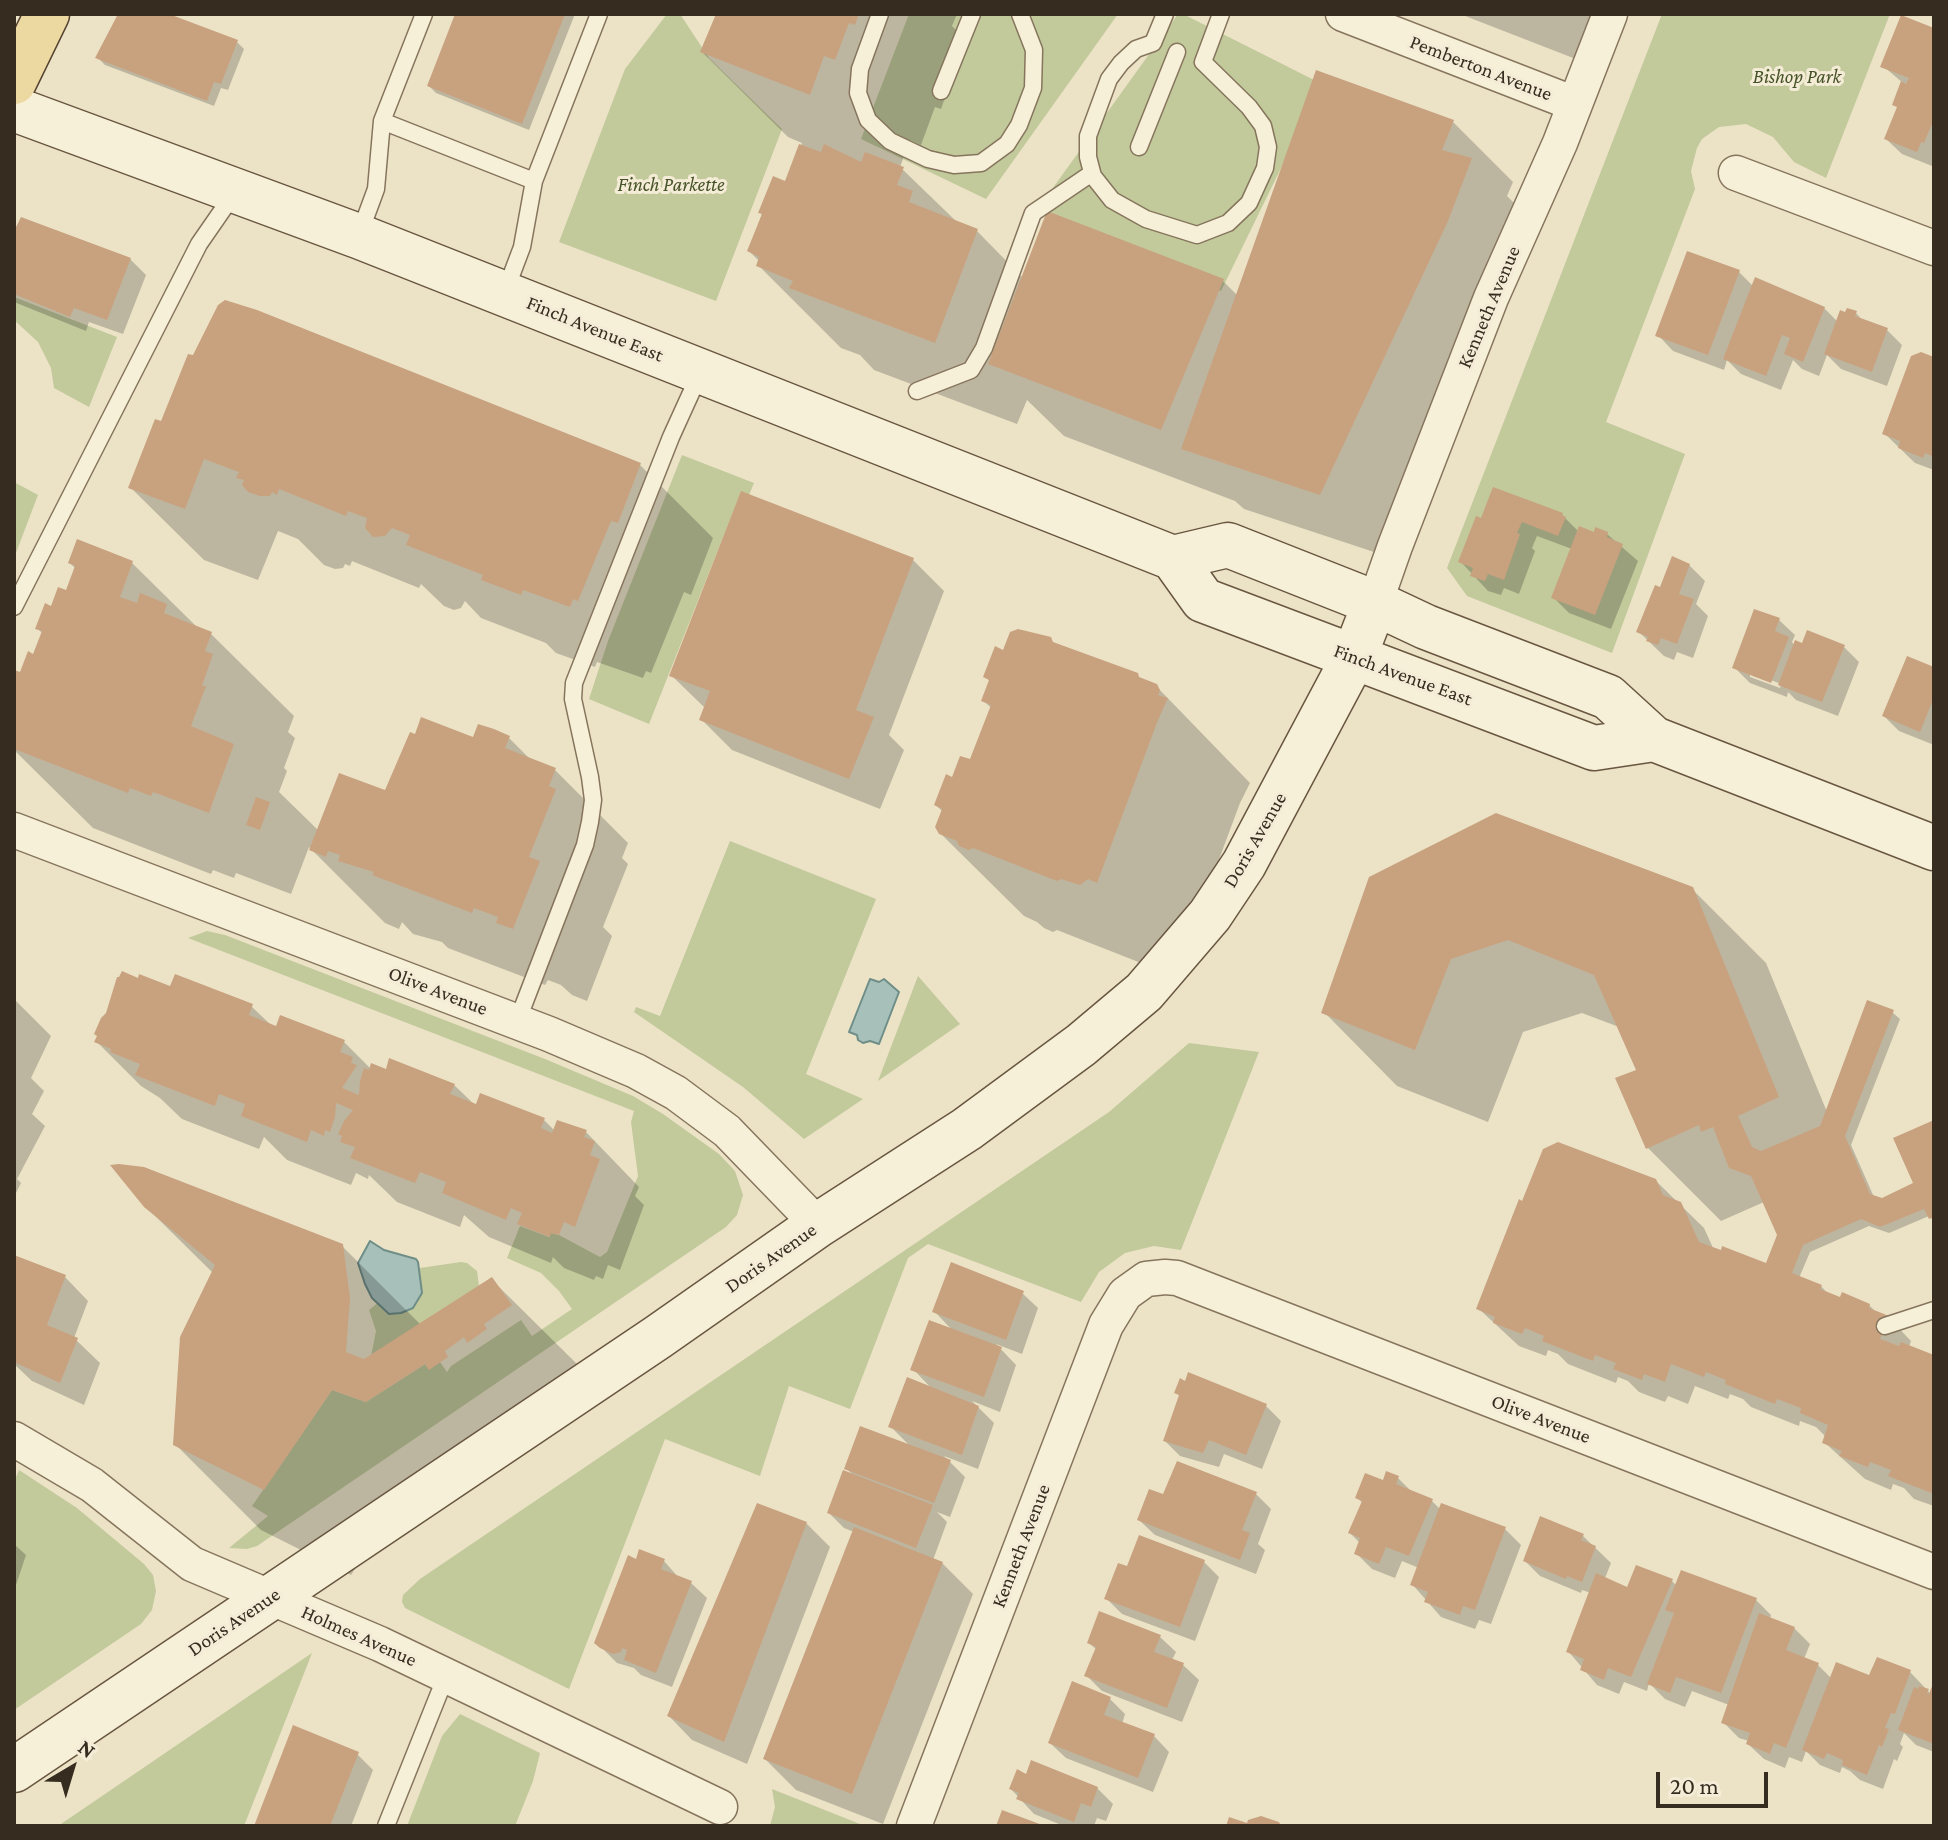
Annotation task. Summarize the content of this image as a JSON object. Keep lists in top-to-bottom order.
{
  "streets": {
    "main road": ["Finch Avenue East", "Doris Avenue"],
    "street": [
      "Pemberton Avenue",
      "Kenneth Avenue",
      "Olive Avenue",
      "Holmes Avenue"
    ]
  },
  "crossings": [
    ["Pemberton Avenue", "Kenneth Avenue"],
    ["Kenneth Avenue", "Finch Avenue East"],
    ["Kenneth Avenue", "Doris Avenue"],
    ["Kenneth Avenue", "Olive Avenue"],
    ["Finch Avenue East", "Doris Avenue"],
    ["Doris Avenue", "Olive Avenue"],
    ["Doris Avenue", "Holmes Avenue"]
  ],
  "parks": ["Bishop Park", "Finch Parkette"],
  "scale_bar": "20 m",
  "north": "top right"
}
